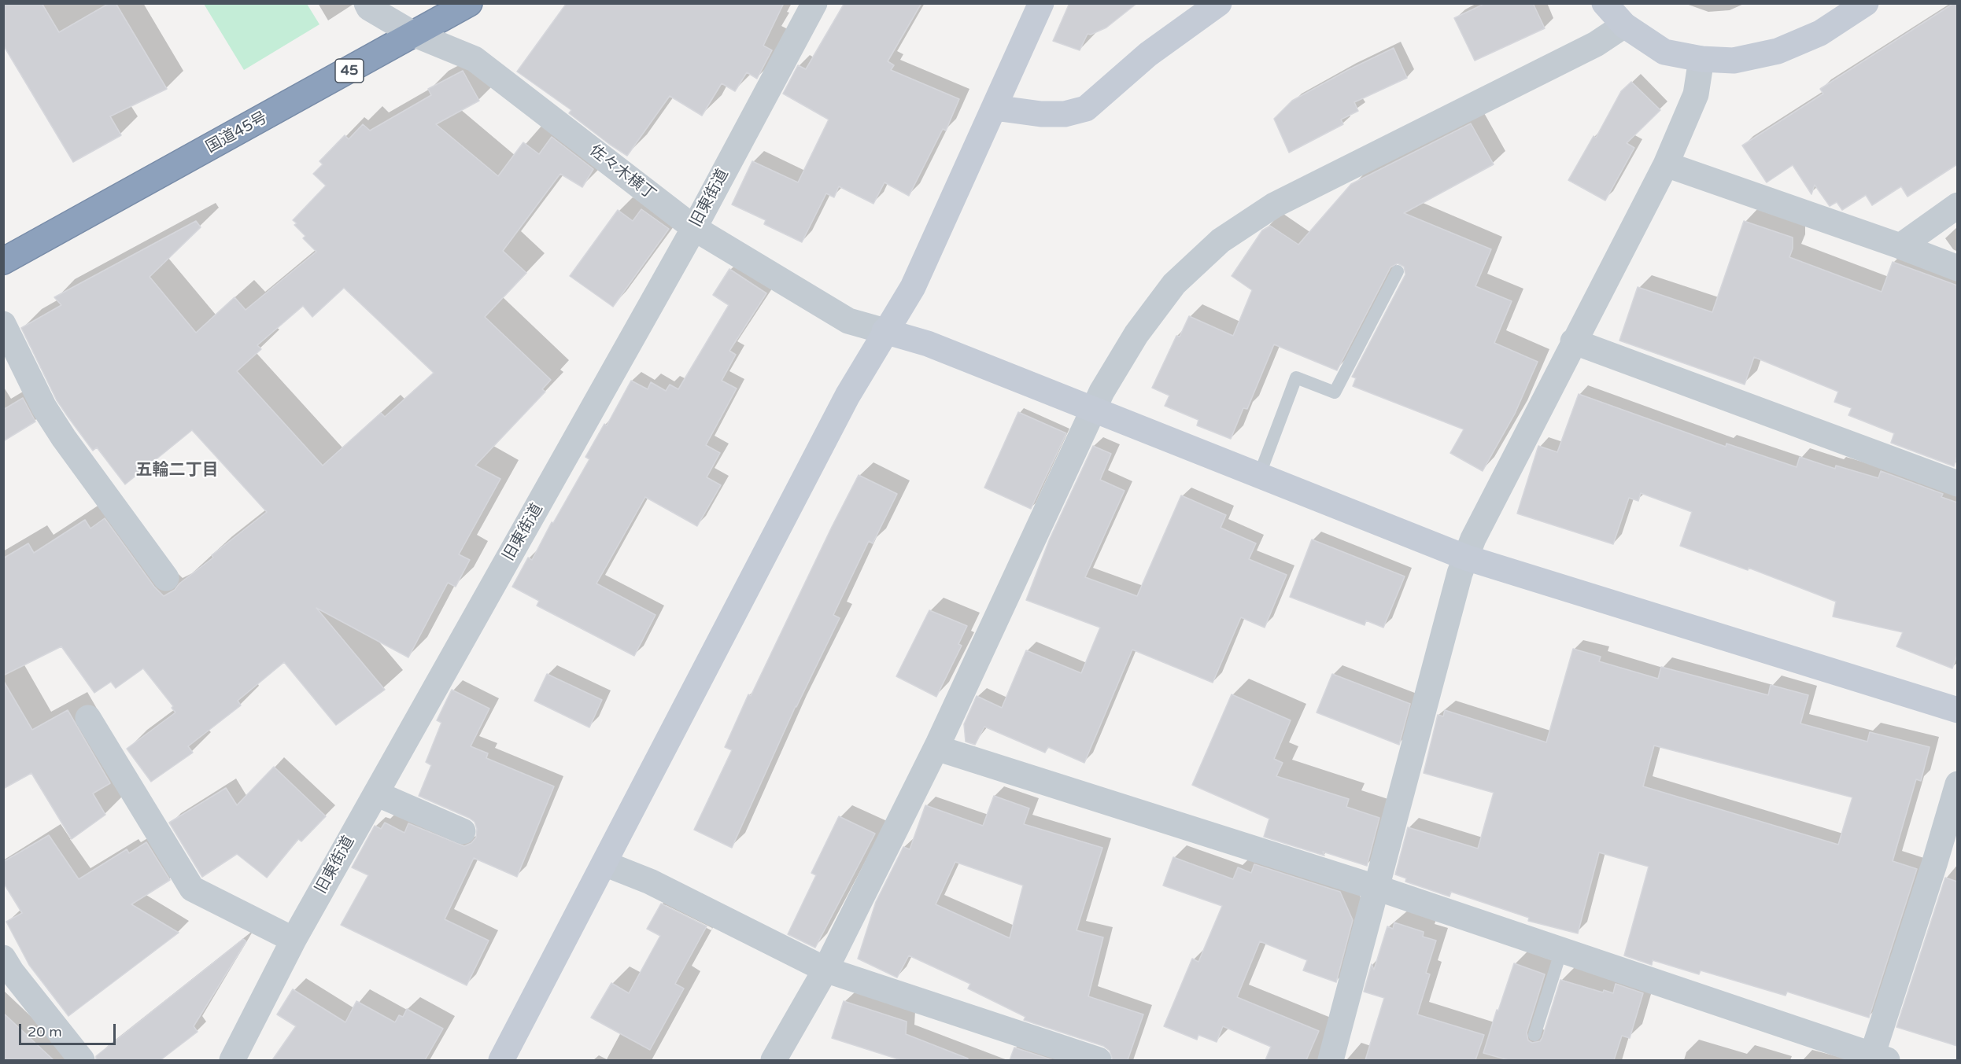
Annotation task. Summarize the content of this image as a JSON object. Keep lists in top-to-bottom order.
{
  "streets": {
    "highway": ["45", "国道45号"],
    "street": ["佐々木横丁", "旧東街道"]
  },
  "crossings": [
    ["国道45号", "佐々木横丁"],
    ["佐々木横丁", "旧東街道"]
  ],
  "districts": ["五輪二丁目"],
  "scale_bar": "20 m"
}
